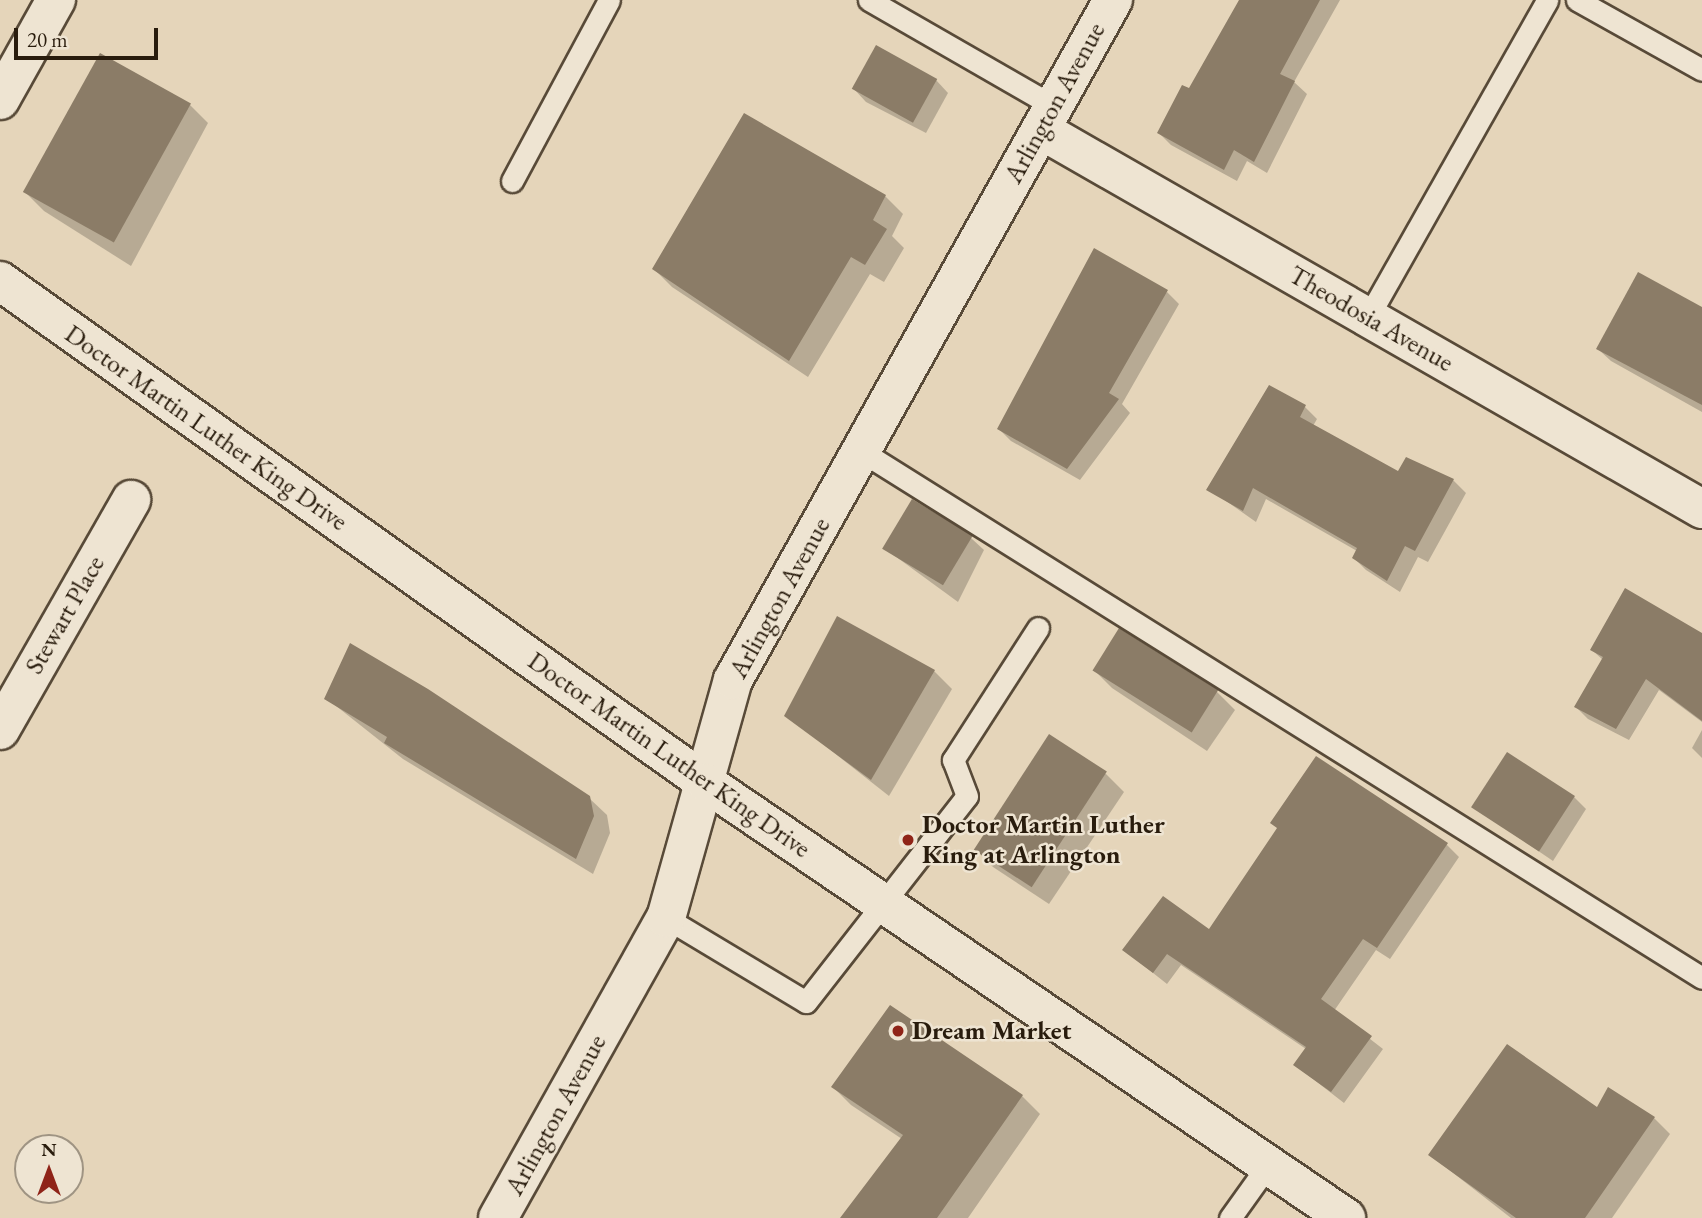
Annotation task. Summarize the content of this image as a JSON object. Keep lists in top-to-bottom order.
{
  "streets": {
    "street": [
      "Arlington Avenue",
      "Theodosia Avenue",
      "Doctor Martin Luther King Drive",
      "Stewart Place"
    ]
  },
  "crossings": [
    ["Arlington Avenue", "Theodosia Avenue"],
    ["Arlington Avenue", "Doctor Martin Luther King Drive"]
  ],
  "places": ["Doctor Martin Luther King at Arlington", "Dream Market"],
  "scale_bar": "20 m",
  "north": "top"
}
